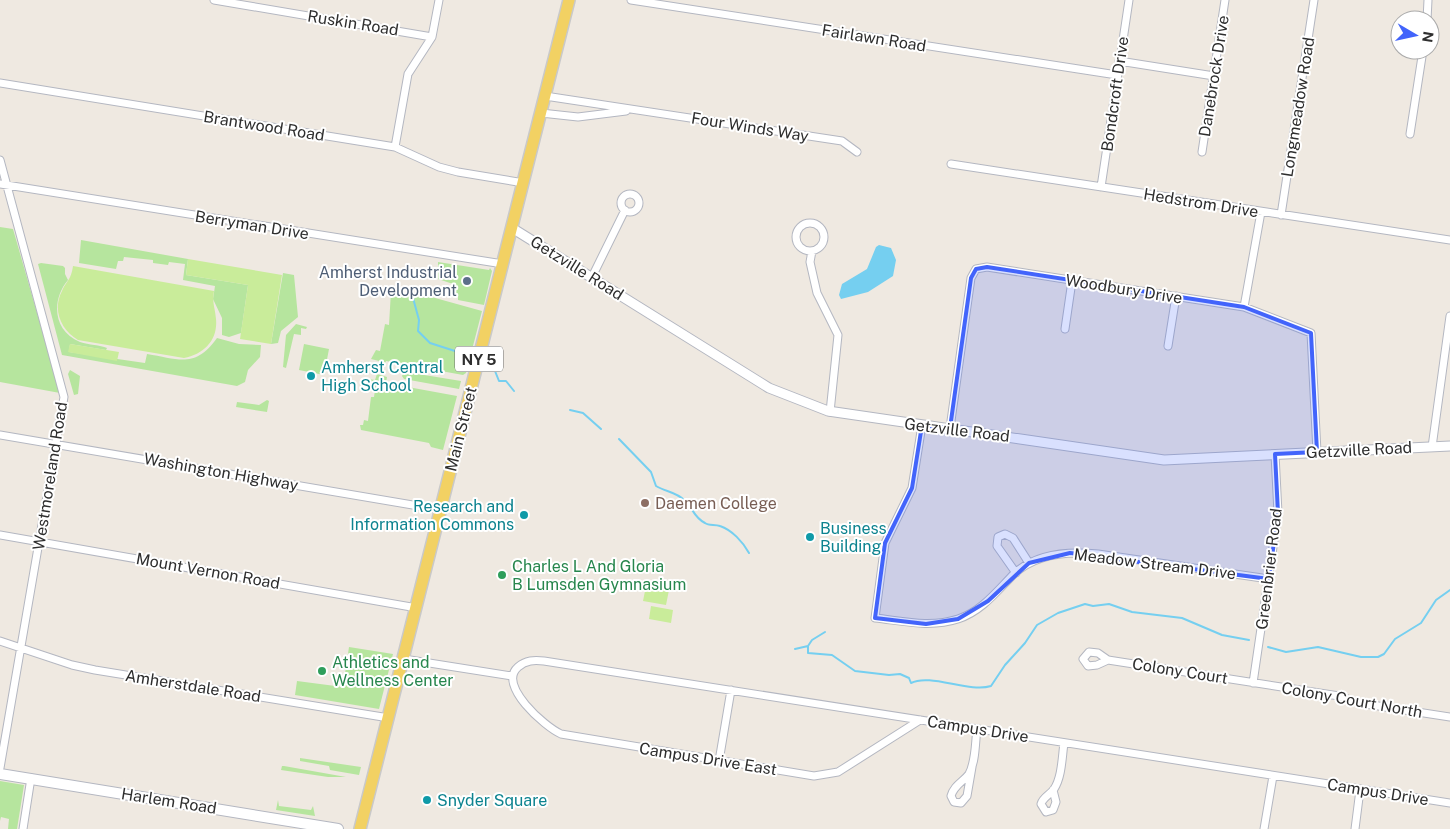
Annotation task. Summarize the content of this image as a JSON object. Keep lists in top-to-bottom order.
{
  "streets": {
    "main road": ["NY 5", "Main Street", "Harlem Road"],
    "street": [
      "Ruskin Road",
      "Fairlawn Road",
      "Danebrock Drive",
      "Bondcroft Drive",
      "Longmeadow Road",
      "Brantwood Road",
      "Four Winds Way",
      "Hedstrom Drive",
      "Berryman Drive",
      "Getzville Road",
      "Woodbury Drive",
      "Washington Highway",
      "Westmoreland Road",
      "Meadow Stream Drive",
      "Greenbrier Road",
      "Mount Vernon Road",
      "Colony Court",
      "Amherstdale Road",
      "Colony Court North",
      "Campus Drive",
      "Campus Drive East"
    ]
  },
  "crossings": [
    ["Fairlawn Road", "Bondcroft Drive"],
    ["Bondcroft Drive", "Hedstrom Drive"],
    ["Longmeadow Road", "Hedstrom Drive"],
    ["Brantwood Road", "Main Street"],
    ["Four Winds Way", "Main Street"],
    ["Berryman Drive", "Main Street"],
    ["Berryman Drive", "Westmoreland Road"],
    ["Getzville Road", "Woodbury Drive"],
    ["Getzville Road", "Main Street"],
    ["Getzville Road", "Meadow Stream Drive"],
    ["Getzville Road", "Greenbrier Road"],
    ["Main Street", "Washington Highway"],
    ["Main Street", "Mount Vernon Road"],
    ["Main Street", "Amherstdale Road"],
    ["Washington Highway", "Westmoreland Road"],
    ["Westmoreland Road", "Mount Vernon Road"],
    ["Westmoreland Road", "Amherstdale Road"],
    ["Meadow Stream Drive", "Greenbrier Road"],
    ["Greenbrier Road", "Colony Court"],
    ["Greenbrier Road", "Colony Court North"],
    ["Colony Court", "Colony Court North"],
    ["Campus Drive", "Campus Drive East"]
  ],
  "places": [
    "Amherst Industrial Development",
    "Amherst Central High School",
    "Daemen College",
    "Research and Information Commons",
    "Business Building",
    "Charles L And Gloria B Lumsden Gymnasium",
    "Athletics and Wellness Center",
    "Snyder Square"
  ],
  "north": "right"
}
